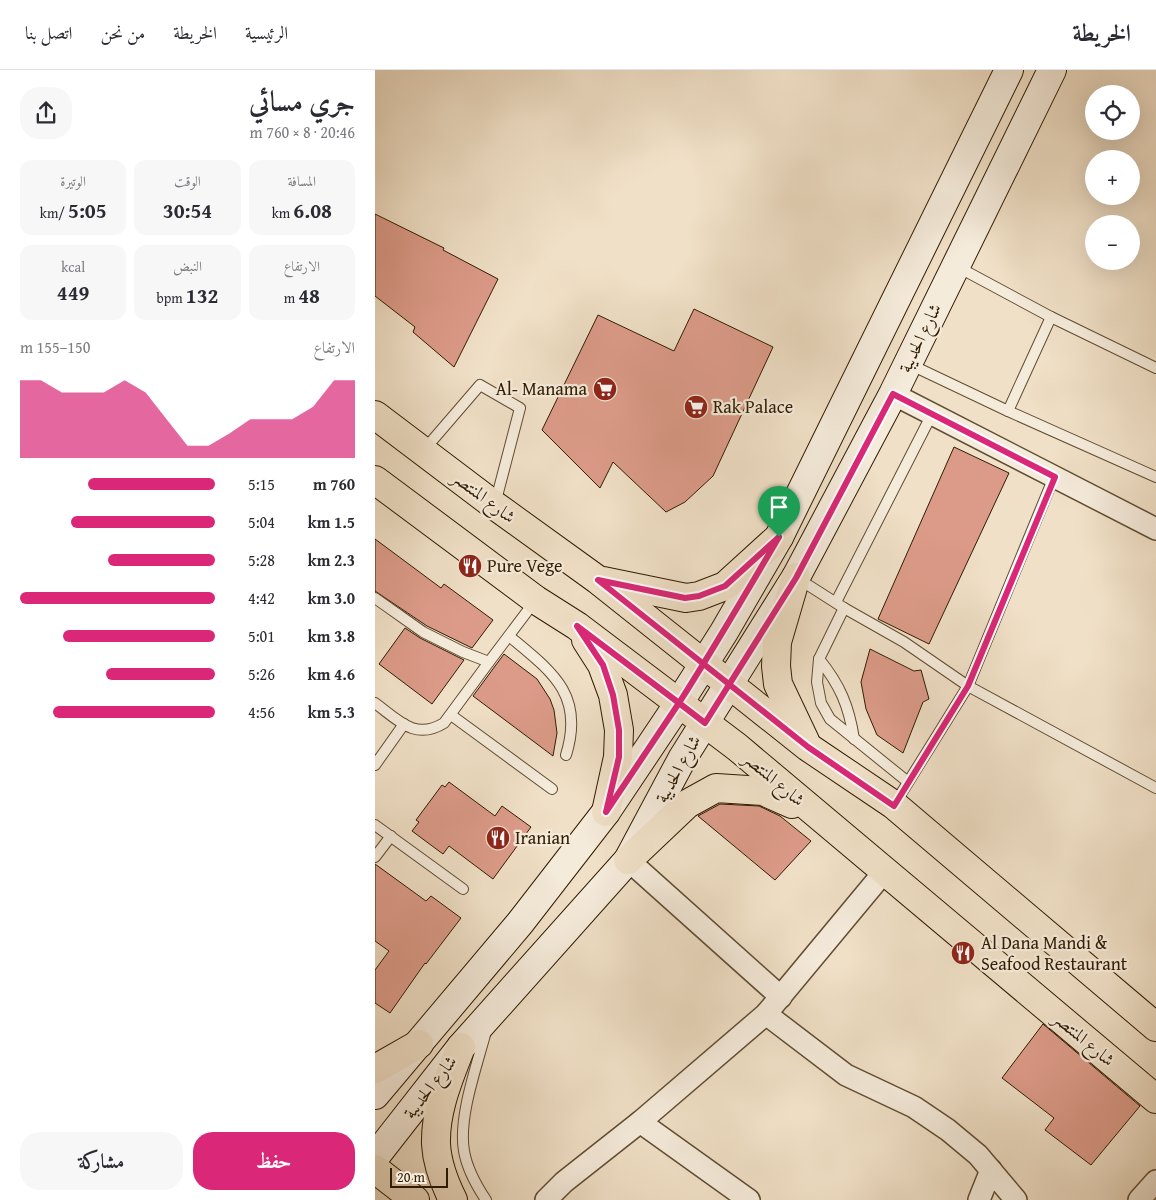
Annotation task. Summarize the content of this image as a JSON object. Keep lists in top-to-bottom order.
{
  "streets": {
    "main road": ["شارع الحديبة", "شارع المنتصر"]
  },
  "crossings": [
    ["شارع الحديبة", "شارع المنتصر"]
  ],
  "places": {
    "supermarket": ["Al- Manama", "Rak Palace"],
    "restaurant": ["Pure Vege", "Iranian", "Al Dana Mandi & Seafood Restaurant"]
  },
  "scale_bar": "20 m",
  "page": {
    "header": "الخريطة",
    "nav": [
      "الرئيسية",
      "الخريطة",
      "من نحن",
      "اتصل بنا"
    ],
    "heading": ["جري مسائي", "20:46 · 8 × 760 m"],
    "map_buttons": ["+", "−"],
    "stats": [
      ["المسافة", "6.08 km"],
      ["الوقت", "30:54"],
      ["الوتيرة", "5:05 /km"],
      ["الارتفاع", "48 m"],
      ["النبض", "132 bpm"],
      ["kcal", "449"]
    ],
    "chart": ["الارتفاع", "150–155 m"],
    "list": [
      {
        "name": "760 m",
        "note": "5:15"
      },
      {
        "name": "1.5 km",
        "note": "5:04"
      },
      {
        "name": "2.3 km",
        "note": "5:28"
      },
      {
        "name": "3.0 km",
        "note": "4:42"
      },
      {
        "name": "3.8 km",
        "note": "5:01"
      },
      {
        "name": "4.6 km",
        "note": "5:26"
      },
      {
        "name": "5.3 km",
        "note": "4:56"
      }
    ],
    "buttons": ["حفظ", "مشاركة"],
    "scale": "20 m"
  }
}
